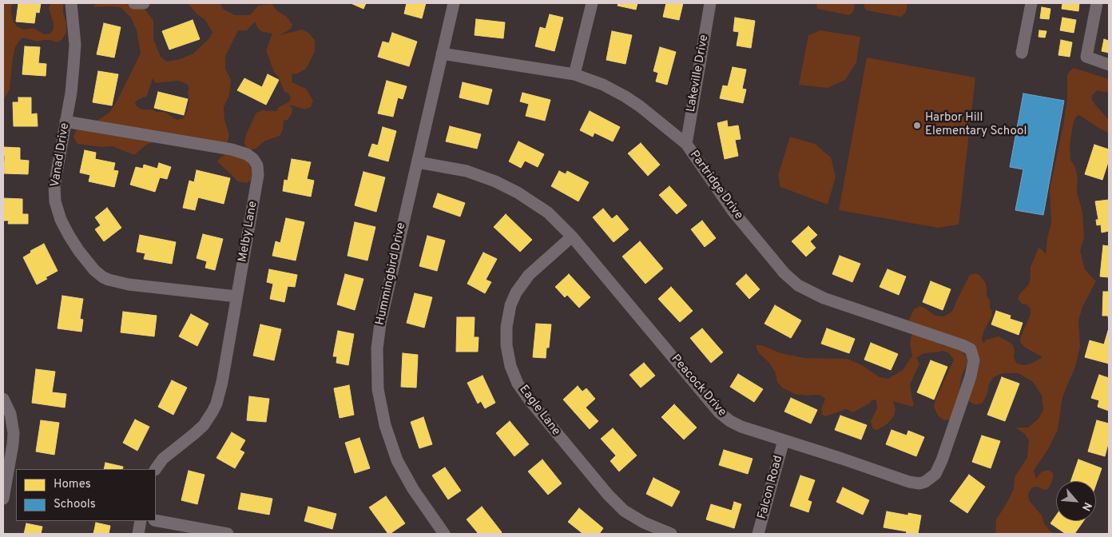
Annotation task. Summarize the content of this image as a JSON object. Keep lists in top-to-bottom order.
{
  "streets": {
    "street": [
      "Lakeville Drive",
      "Vanad Drive",
      "Partridge Drive",
      "Melby Lane",
      "Hummingbird Drive",
      "Peacock Drive",
      "Eagle Lane",
      "Falcon Road"
    ]
  },
  "crossings": [
    ["Lakeville Drive", "Partridge Drive"],
    ["Vanad Drive", "Melby Lane"],
    ["Partridge Drive", "Hummingbird Drive"],
    ["Partridge Drive", "Peacock Drive"],
    ["Hummingbird Drive", "Peacock Drive"],
    ["Peacock Drive", "Eagle Lane"],
    ["Peacock Drive", "Falcon Road"]
  ],
  "places": ["Harbor Hill Elementary School"],
  "legend": ["Homes", "Schools"],
  "north": "bottom right"
}
